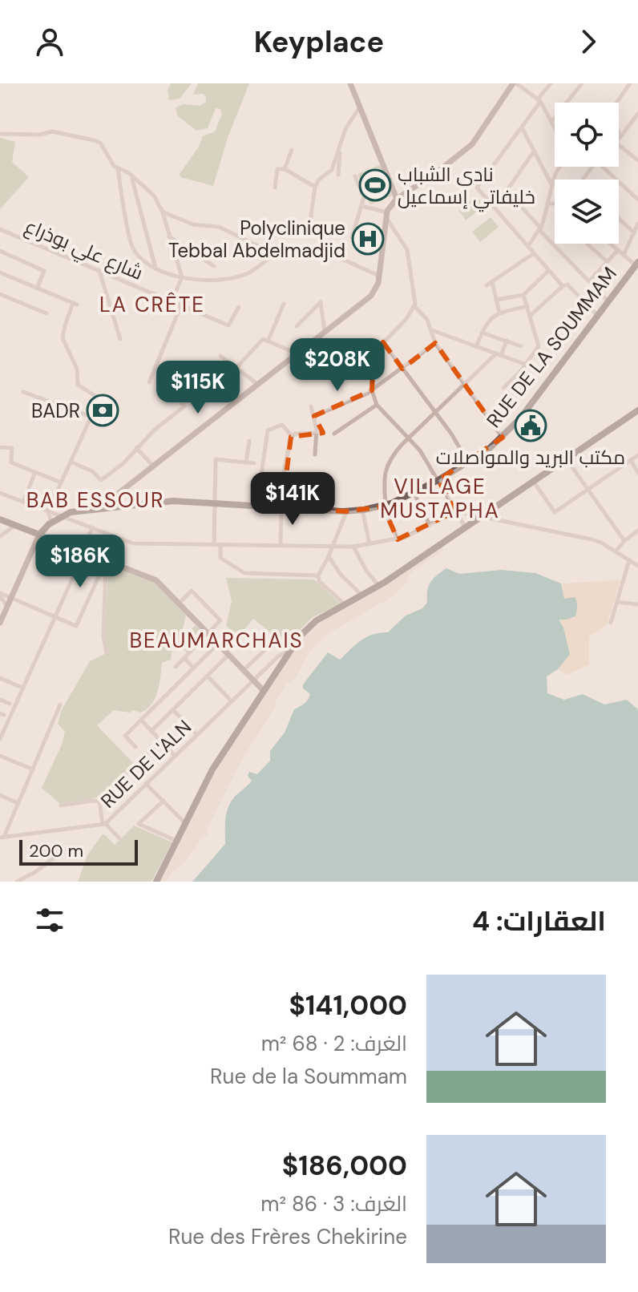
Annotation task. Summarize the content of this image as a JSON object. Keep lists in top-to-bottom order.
{
  "streets": {
    "main road": ["RUE DE LA SOUMMAM"],
    "street": ["شارع علي بوذراع", "RUE DE L'ALN"]
  },
  "districts": [
    "LA CRÊTE",
    "VILLAGE MUSTAPHA",
    "BAB ESSOUR",
    "BEAUMARCHAIS"
  ],
  "places": {
    "sports": ["نادي الشباب خليفاتي إسماعيل"],
    "hospital": ["Polyclinique Tebbal Abdelmadjid"],
    "bank": ["BADR"],
    "public building": ["مكتب البريد والمواصلات"]
  },
  "scale_bar": "200 m",
  "page": {
    "header": "Keyplace",
    "price": [
      "$208K",
      "$115K",
      "$141K",
      "$186K"
    ],
    "scale": "200 m",
    "heading": "العقارات: 4",
    "list": [
      {
        "name": "$141,000",
        "note": "الغرف: 2 · 68 m² · Rue de la Soummam"
      },
      {
        "name": "$186,000",
        "note": "الغرف: 3 · 86 m² · Rue des Frères Chekirine"
      }
    ]
  }
}
